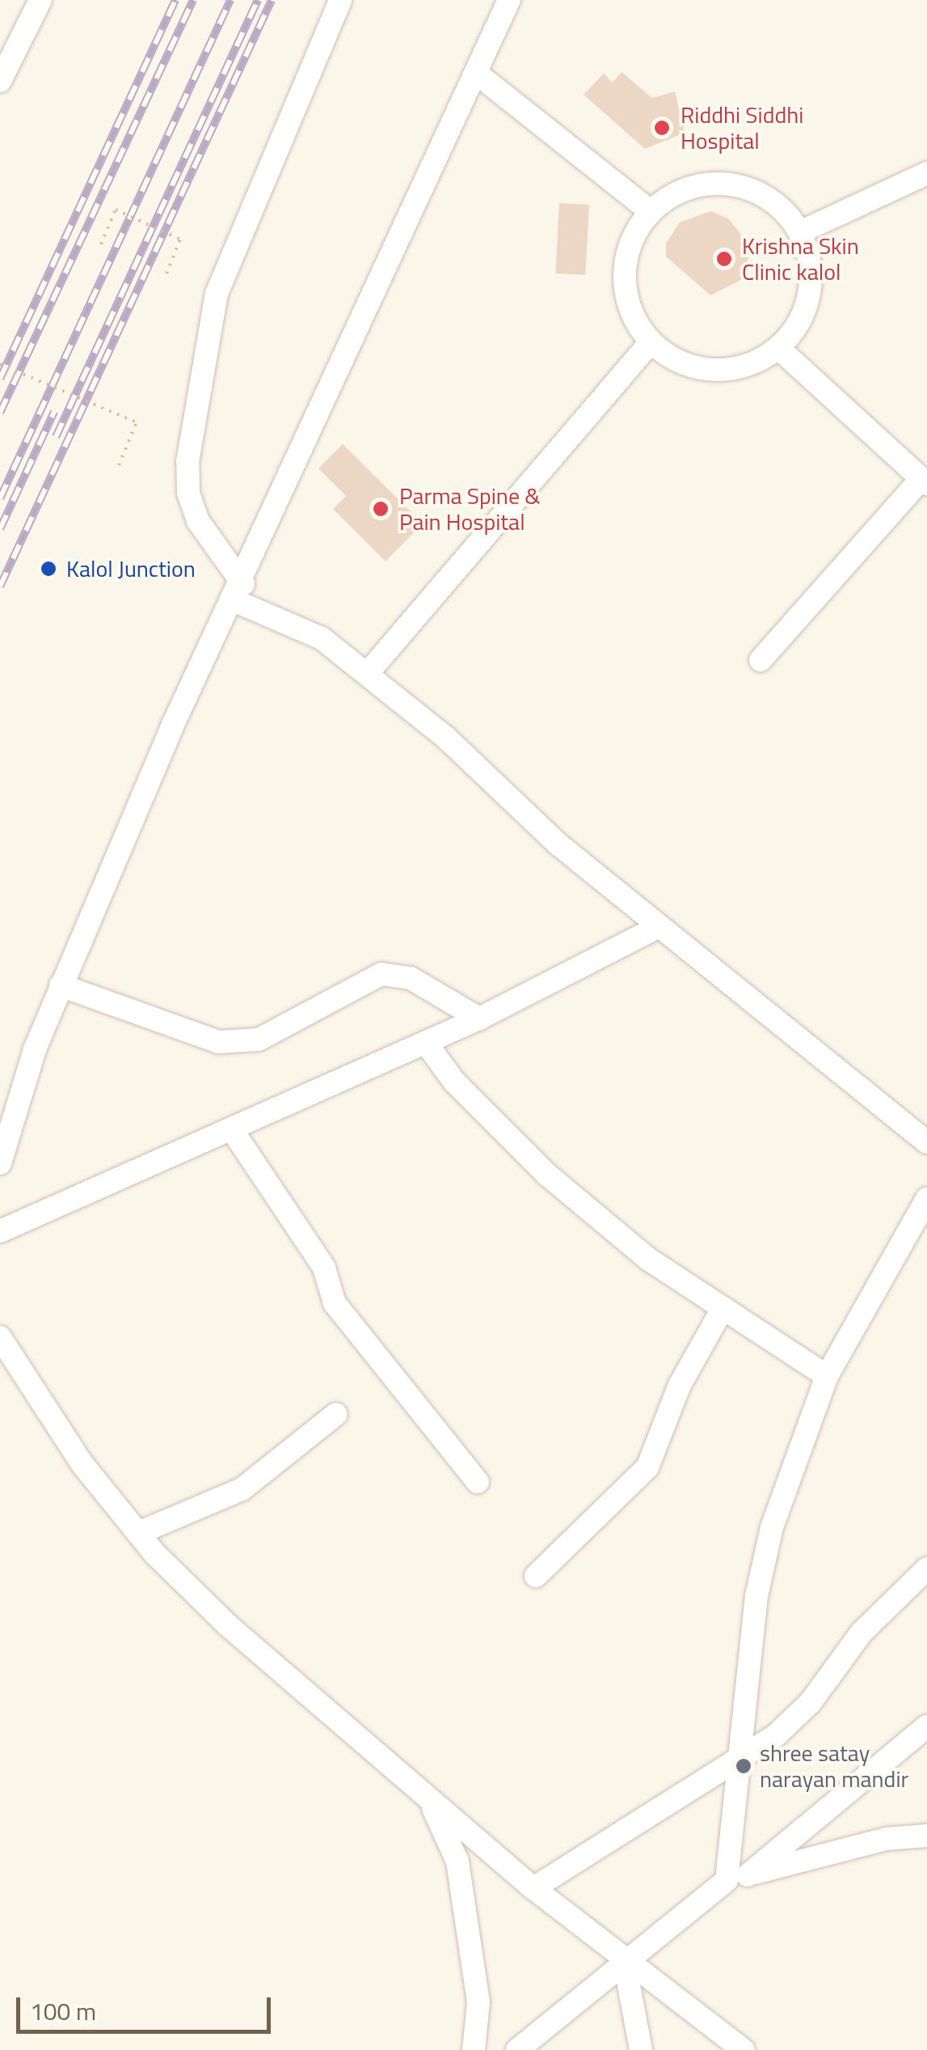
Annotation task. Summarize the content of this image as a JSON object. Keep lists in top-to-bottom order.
{
  "places": [
    "Riddhi Siddhi Hospital",
    "Krishna Skin Clinic kalol",
    "Parma Spine & Pain Hospital",
    "Kalol Junction",
    "shree satay narayan mandir"
  ],
  "scale_bar": "100 m"
}
